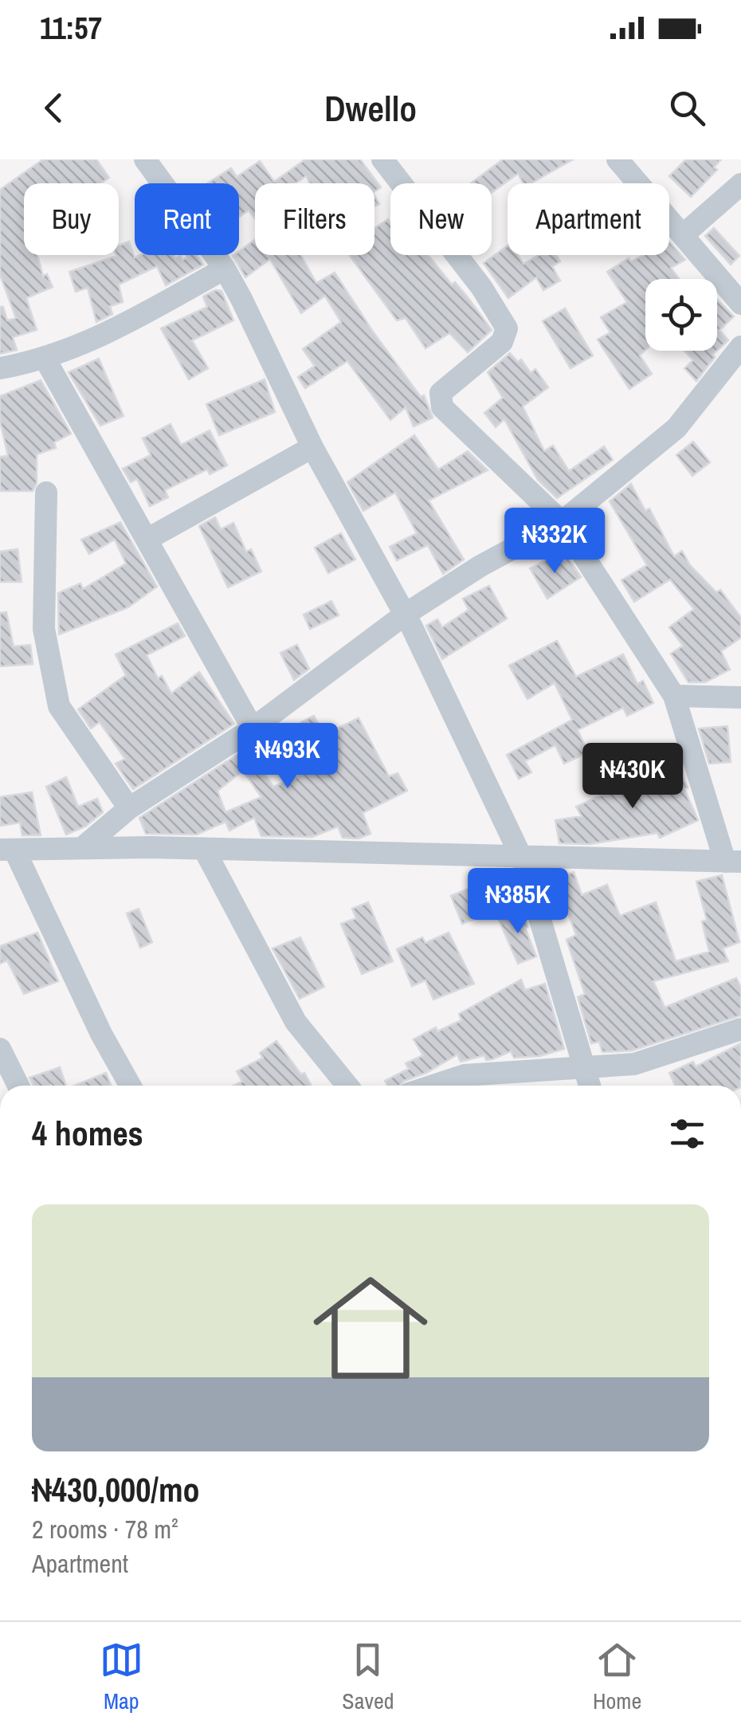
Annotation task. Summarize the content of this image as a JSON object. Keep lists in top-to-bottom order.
{
  "page": {
    "status": "11:57",
    "header": "Dwello",
    "chip": [
      "Buy",
      "Rent",
      "Filters",
      "New",
      "Apartment"
    ],
    "price": [
      "₦332K",
      "₦493K",
      "₦430K",
      "₦385K"
    ],
    "heading": "4 homes",
    "list": [
      {
        "name": "₦430,000/mo",
        "note": "2 rooms · 78 m² · Apartment"
      }
    ],
    "tabs": ["Map", "Saved", "Home"]
  }
}
